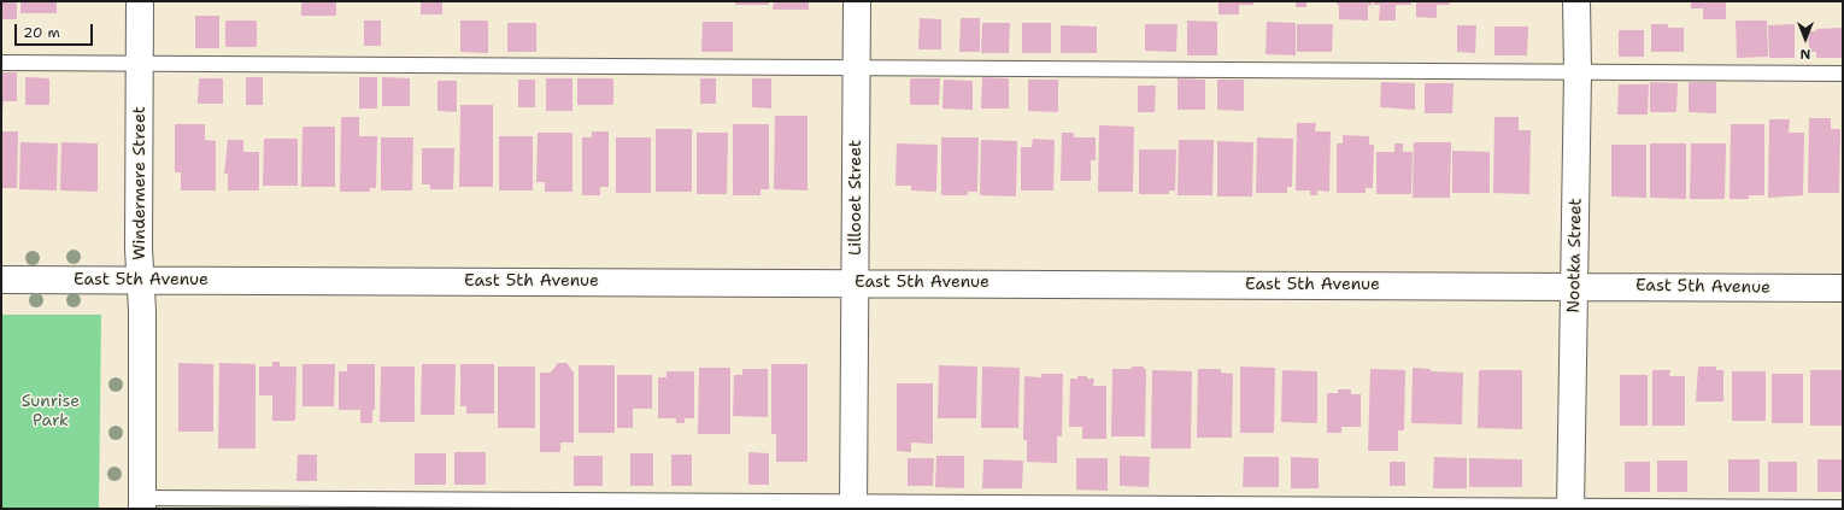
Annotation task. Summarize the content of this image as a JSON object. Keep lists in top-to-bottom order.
{
  "streets": {
    "street": [
      "Windermere Street",
      "Lillooet Street",
      "Nootka Street",
      "East 5th Avenue"
    ]
  },
  "crossings": [
    ["Windermere Street", "East 5th Avenue"],
    ["Lillooet Street", "East 5th Avenue"],
    ["Nootka Street", "East 5th Avenue"]
  ],
  "parks": ["Sunrise Park"],
  "scale_bar": "20 m",
  "north": "bottom"
}
